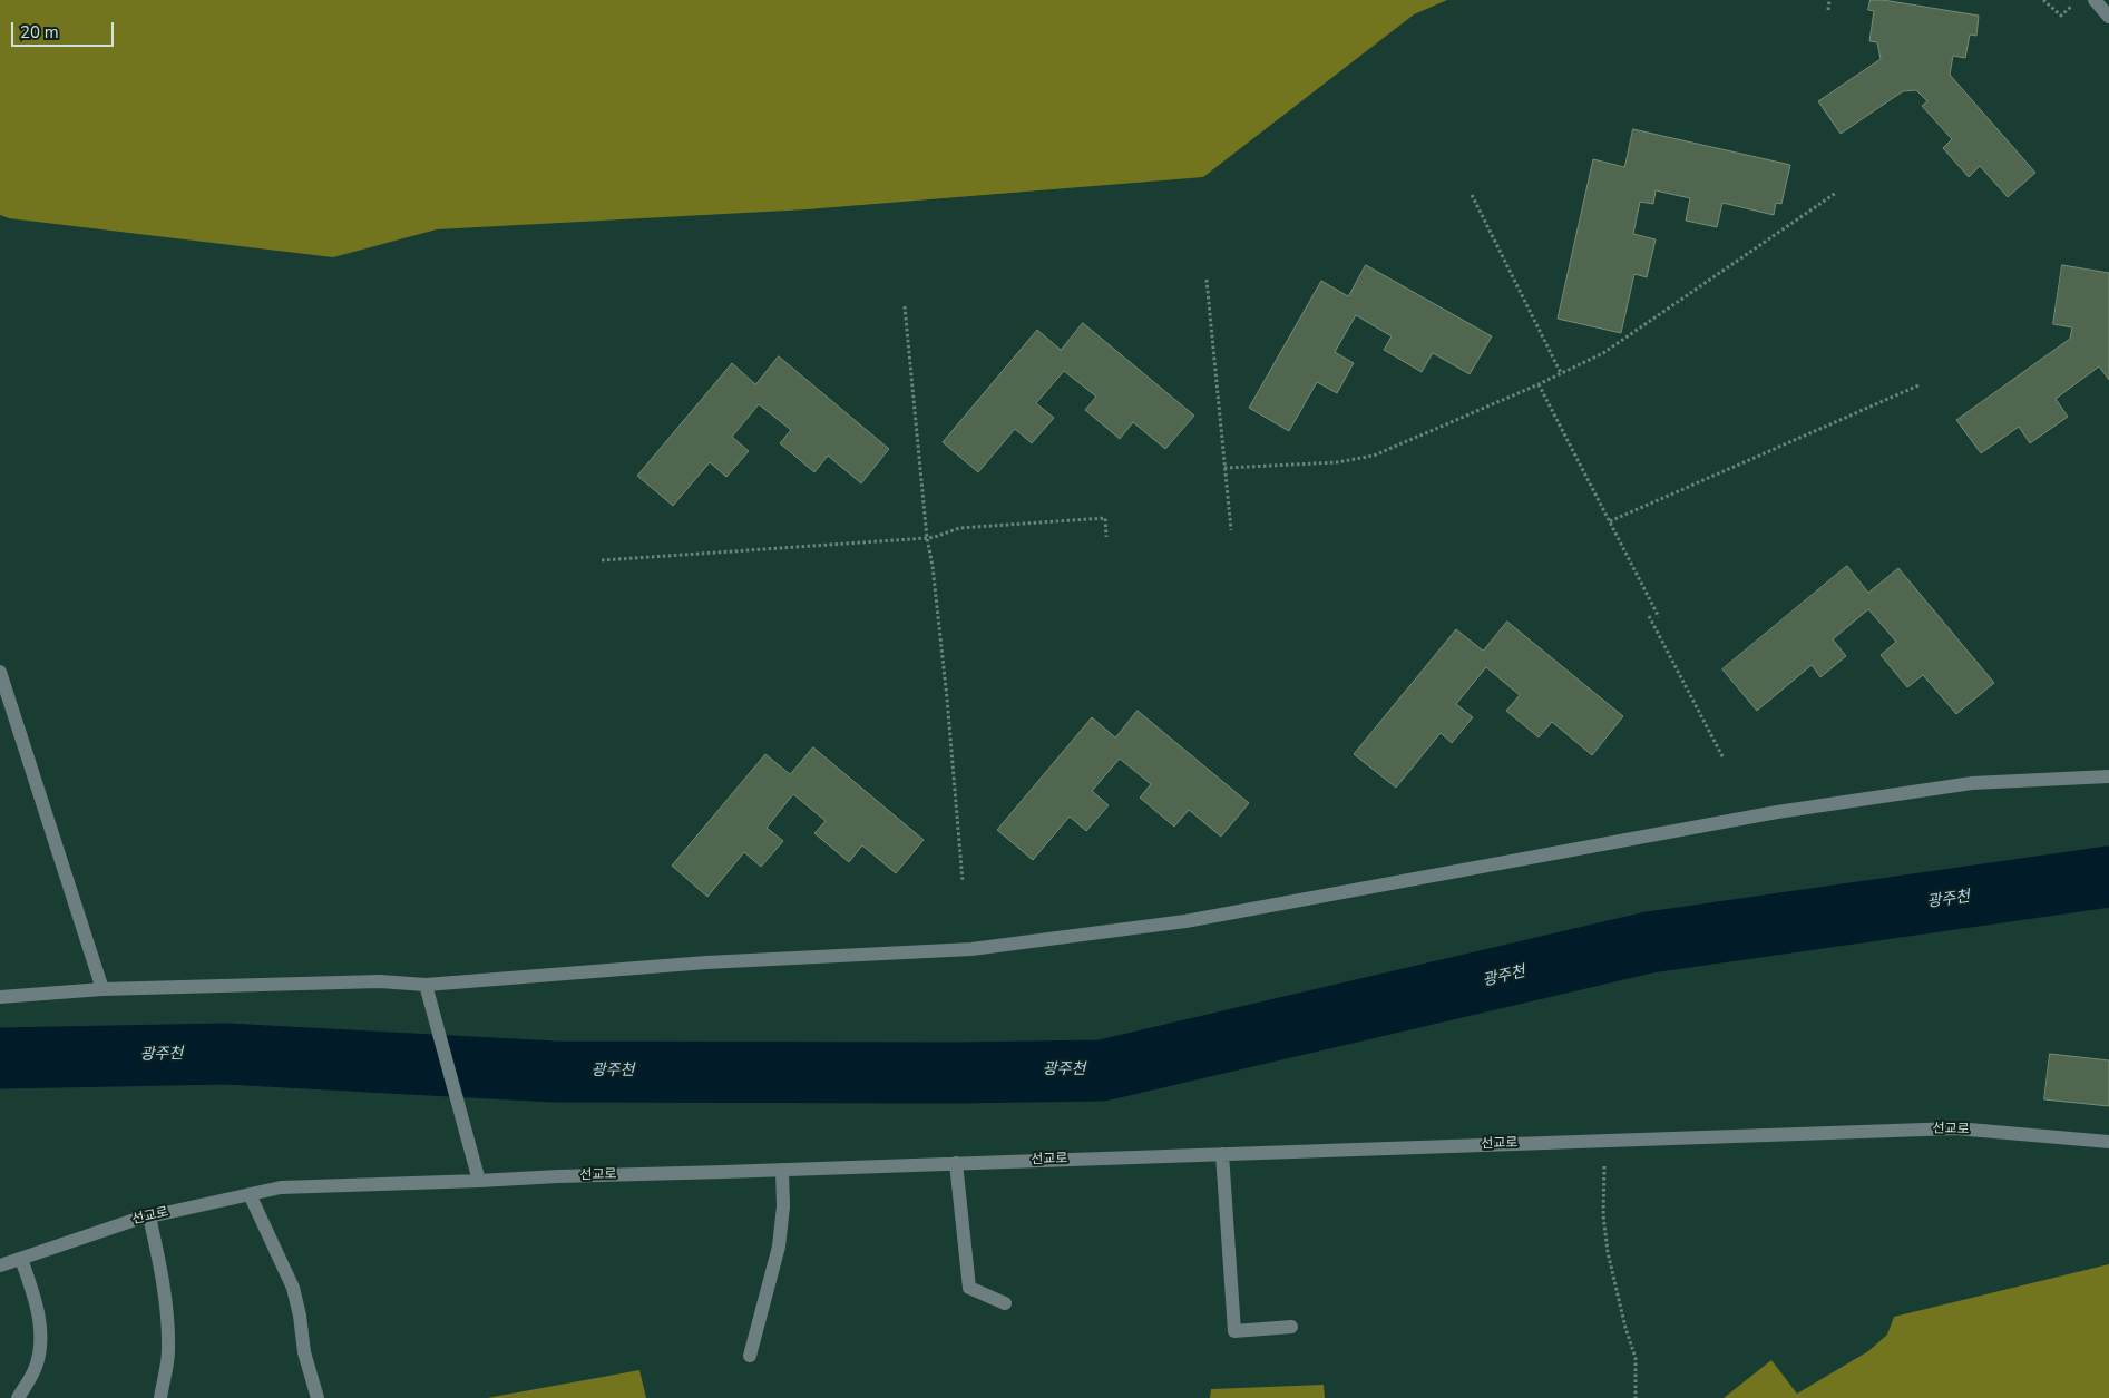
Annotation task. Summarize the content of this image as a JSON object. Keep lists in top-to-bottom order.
{
  "streets": {
    "street": ["선교로"]
  },
  "water": ["광주천"],
  "scale_bar": "20 m"
}
